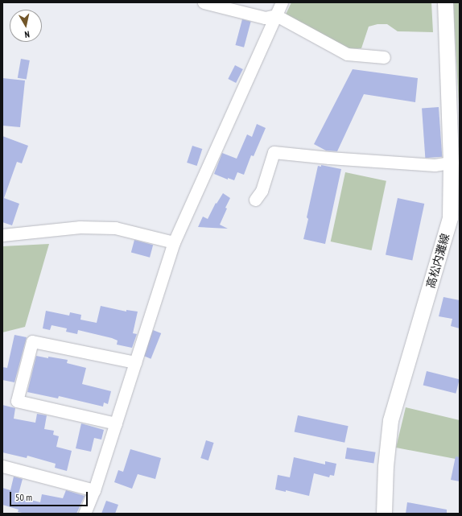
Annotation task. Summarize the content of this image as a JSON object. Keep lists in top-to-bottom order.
{
  "streets": {
    "main road": ["高松内灘線"]
  },
  "scale_bar": "50 m",
  "north": "bottom"
}
